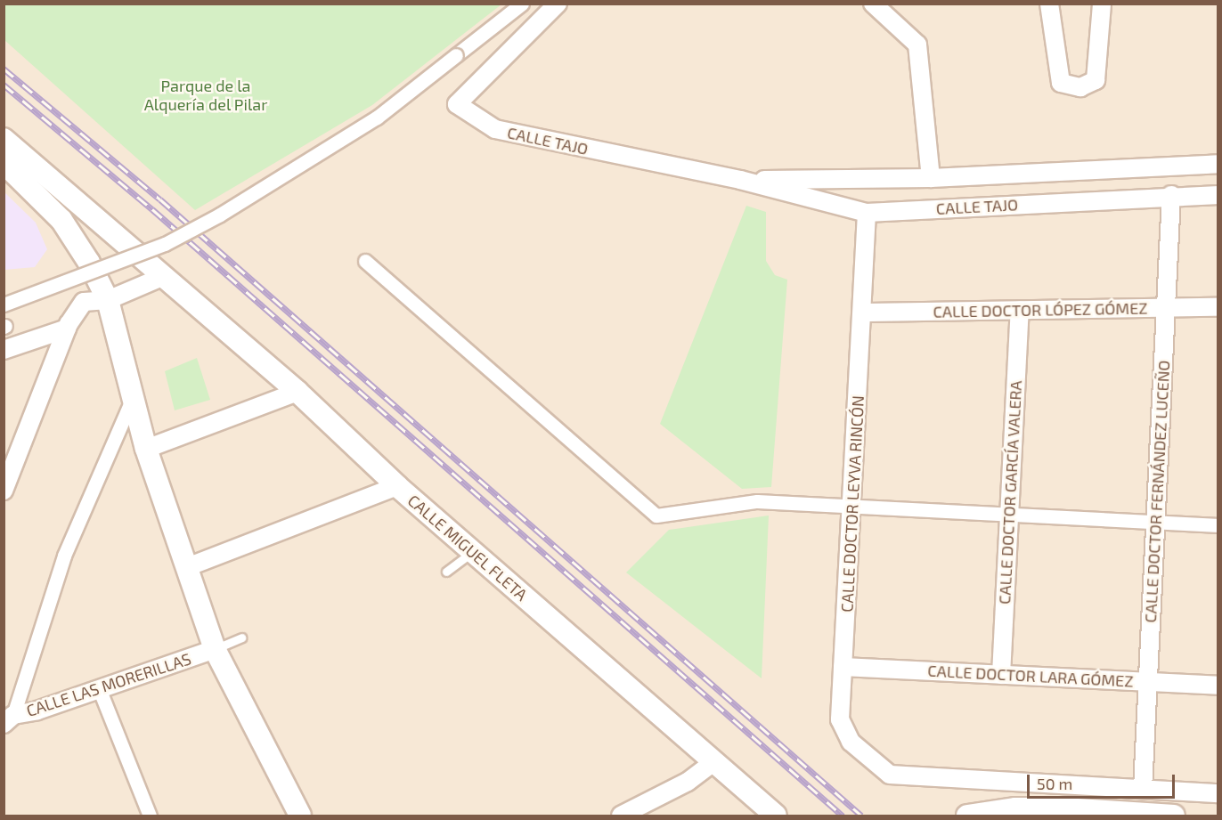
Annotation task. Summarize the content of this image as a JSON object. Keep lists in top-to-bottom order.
{
  "streets": {
    "street": [
      "CALLE TAJO",
      "CALLE DOCTOR LÓPEZ GÓMEZ",
      "CALLE DOCTOR FERNÁNDEZ LUCEÑO",
      "CALLE DOCTOR GARCÍA VALERA",
      "CALLE DOCTOR LEYVA RINCÓN",
      "CALLE MIGUEL FLETA",
      "CALLE DOCTOR LARA GÓMEZ",
      "CALLE LAS MORERILLAS"
    ]
  },
  "crossings": [
    ["CALLE TAJO", "CALLE DOCTOR FERNÁNDEZ LUCEÑO"],
    ["CALLE TAJO", "CALLE DOCTOR LEYVA RINCÓN"],
    ["CALLE DOCTOR LÓPEZ GÓMEZ", "CALLE DOCTOR FERNÁNDEZ LUCEÑO"],
    ["CALLE DOCTOR LÓPEZ GÓMEZ", "CALLE DOCTOR GARCÍA VALERA"],
    ["CALLE DOCTOR LÓPEZ GÓMEZ", "CALLE DOCTOR LEYVA RINCÓN"],
    ["CALLE DOCTOR FERNÁNDEZ LUCEÑO", "CALLE DOCTOR LEYVA RINCÓN"],
    ["CALLE DOCTOR FERNÁNDEZ LUCEÑO", "CALLE DOCTOR LARA GÓMEZ"],
    ["CALLE DOCTOR GARCÍA VALERA", "CALLE DOCTOR LARA GÓMEZ"],
    ["CALLE DOCTOR LEYVA RINCÓN", "CALLE DOCTOR LARA GÓMEZ"]
  ],
  "parks": ["Parque de la Alquería del Pilar"],
  "scale_bar": "50 m"
}
